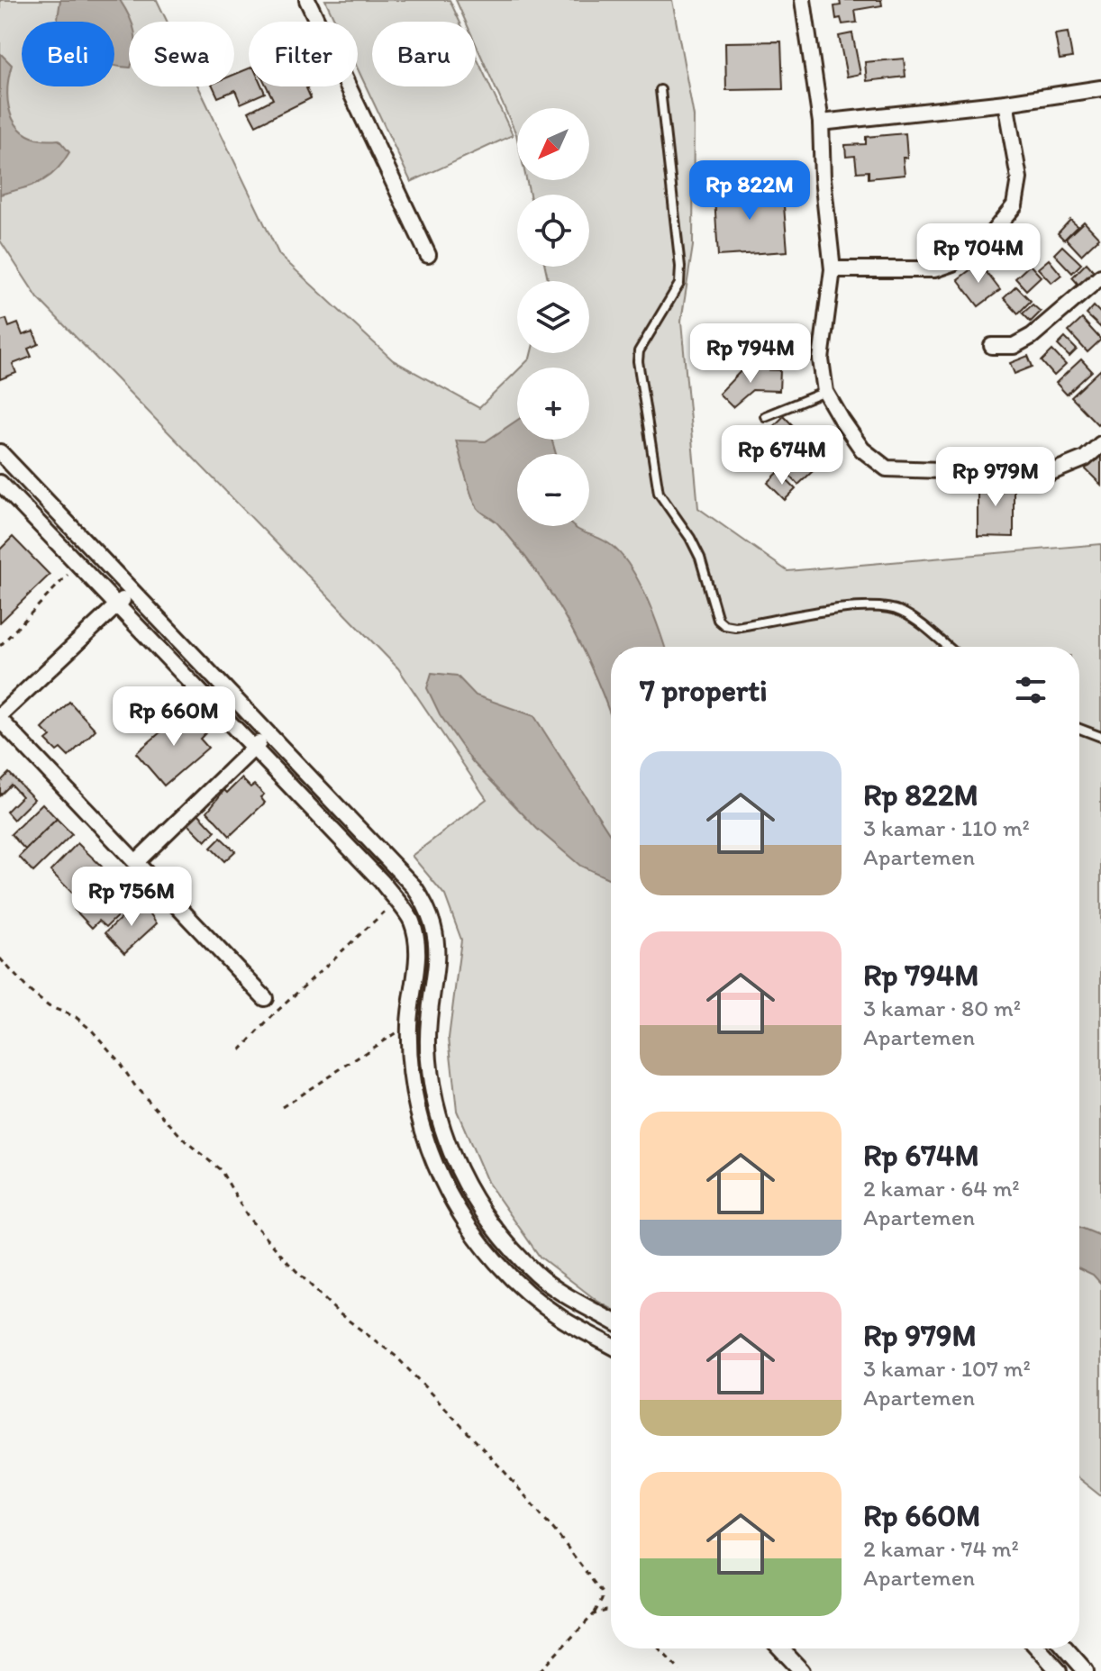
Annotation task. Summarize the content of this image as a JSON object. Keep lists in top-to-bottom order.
{
  "north": "bottom left",
  "page": {
    "chip": [
      "Beli",
      "Sewa",
      "Filter",
      "Baru"
    ],
    "map_buttons": ["+", "−"],
    "price": [
      "Rp 822M",
      "Rp 704M",
      "Rp 794M",
      "Rp 674M",
      "Rp 979M",
      "Rp 660M",
      "Rp 756M"
    ],
    "heading": "7 properti",
    "list": [
      {
        "name": "Rp 822M",
        "note": "3 kamar · 110 m² · Apartemen"
      },
      {
        "name": "Rp 794M",
        "note": "3 kamar · 80 m² · Apartemen"
      },
      {
        "name": "Rp 674M",
        "note": "2 kamar · 64 m² · Apartemen"
      },
      {
        "name": "Rp 979M",
        "note": "3 kamar · 107 m² · Apartemen"
      },
      {
        "name": "Rp 660M",
        "note": "2 kamar · 74 m² · Apartemen"
      }
    ]
  }
}
